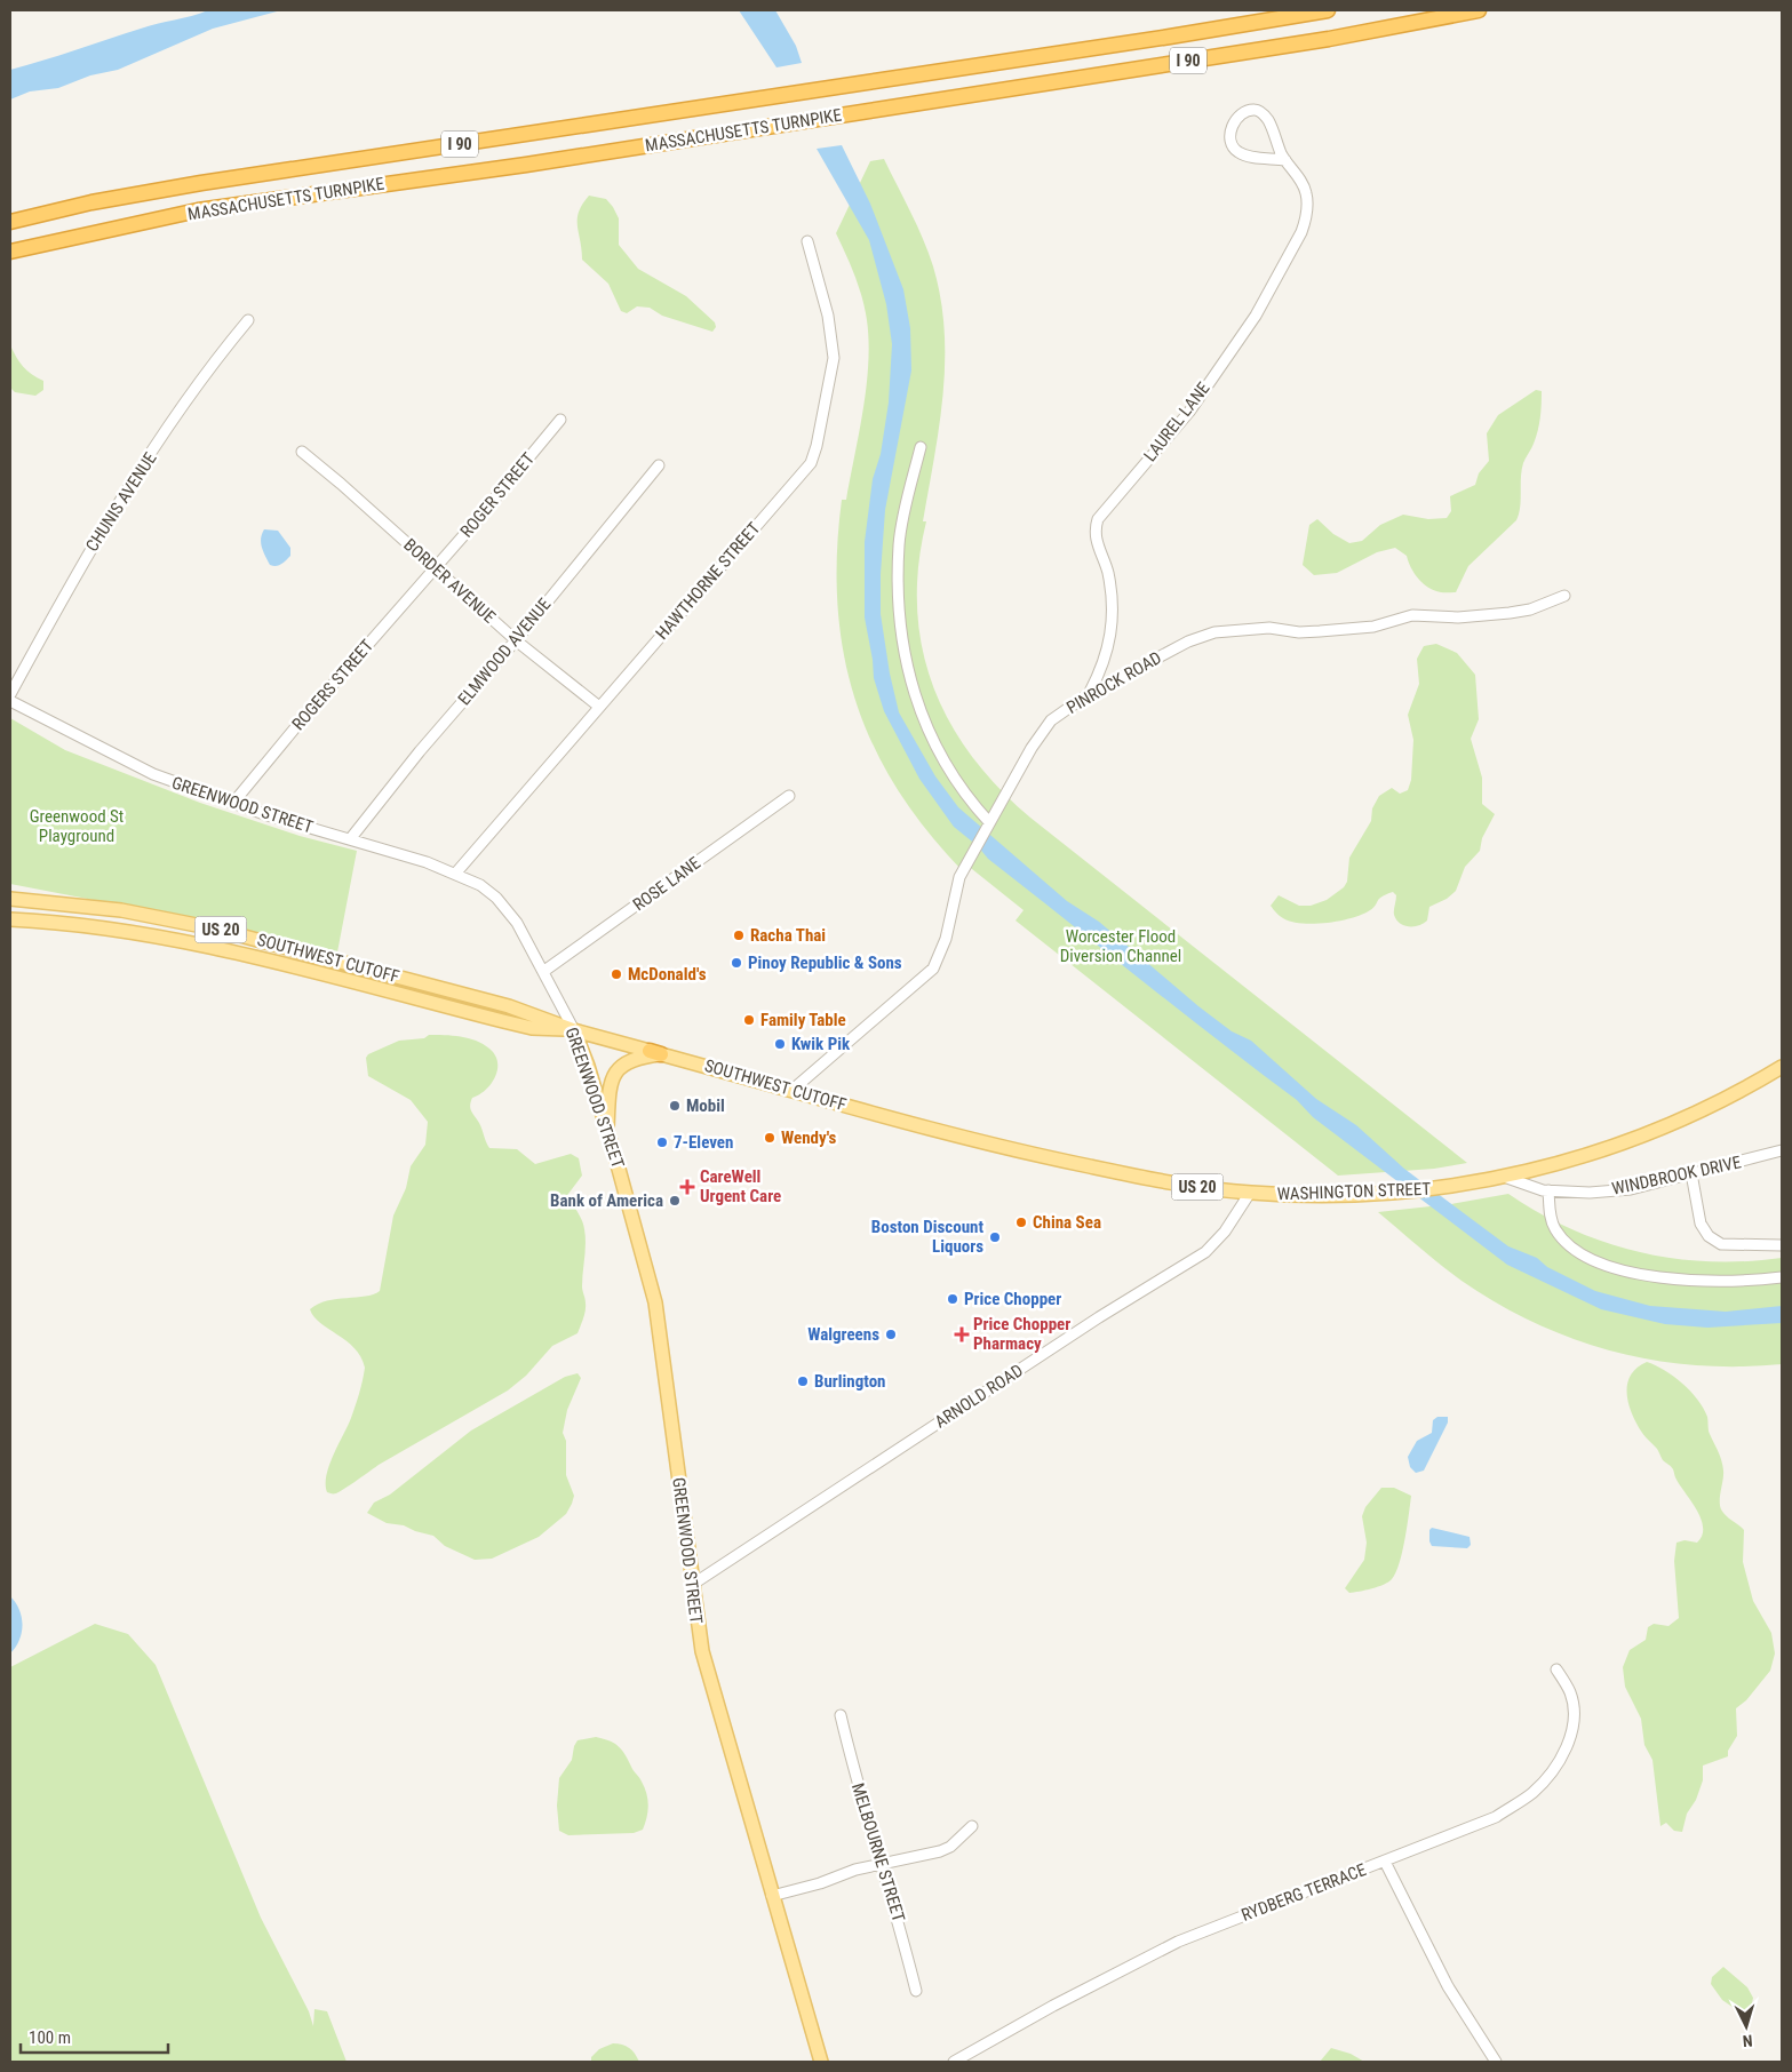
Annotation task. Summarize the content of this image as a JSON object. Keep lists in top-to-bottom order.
{
  "streets": {
    "highway": ["I 90", "MASSACHUSETTS TURNPIKE"],
    "main road": [
      "GREENWOOD STREET",
      "US 20",
      "SOUTHWEST CUTOFF",
      "WASHINGTON STREET"
    ],
    "street": [
      "LAUREL LANE",
      "ROGER STREET",
      "CHUNIS AVENUE",
      "BORDER AVENUE",
      "HAWTHORNE STREET",
      "ELMWOOD AVENUE",
      "PINROCK ROAD",
      "ROGERS STREET",
      "ROSE LANE",
      "WINDBROOK DRIVE",
      "ARNOLD ROAD",
      "MELBOURNE STREET",
      "RYDBERG TERRACE"
    ]
  },
  "crossings": [
    ["LAUREL LANE", "PINROCK ROAD"],
    ["ROGER STREET", "BORDER AVENUE"],
    ["ROGER STREET", "ROGERS STREET"],
    ["BORDER AVENUE", "HAWTHORNE STREET"],
    ["BORDER AVENUE", "ELMWOOD AVENUE"],
    ["BORDER AVENUE", "ROGERS STREET"],
    ["HAWTHORNE STREET", "GREENWOOD STREET"],
    ["ELMWOOD AVENUE", "GREENWOOD STREET"],
    ["PINROCK ROAD", "SOUTHWEST CUTOFF"],
    ["ROGERS STREET", "GREENWOOD STREET"],
    ["GREENWOOD STREET", "ROSE LANE"],
    ["GREENWOOD STREET", "SOUTHWEST CUTOFF"],
    ["GREENWOOD STREET", "ARNOLD ROAD"],
    ["SOUTHWEST CUTOFF", "WASHINGTON STREET"],
    ["WINDBROOK DRIVE", "WASHINGTON STREET"],
    ["WASHINGTON STREET", "ARNOLD ROAD"]
  ],
  "parks": ["Greenwood St Playground", "Worcester Flood Diversion Channel"],
  "places": {
    "other": [
      "Racha Thai",
      "Pinoy Republic & Sons",
      "McDonald's",
      "Family Table",
      "Kwik Pik",
      "Mobil",
      "Wendy's",
      "7-Eleven",
      "Bank of America",
      "China Sea",
      "Boston Discount Liquors",
      "Price Chopper",
      "Walgreens",
      "Burlington"
    ],
    "health": ["CareWell Urgent Care", "Price Chopper Pharmacy"]
  },
  "scale_bar": "100 m",
  "north": "bottom"
}
